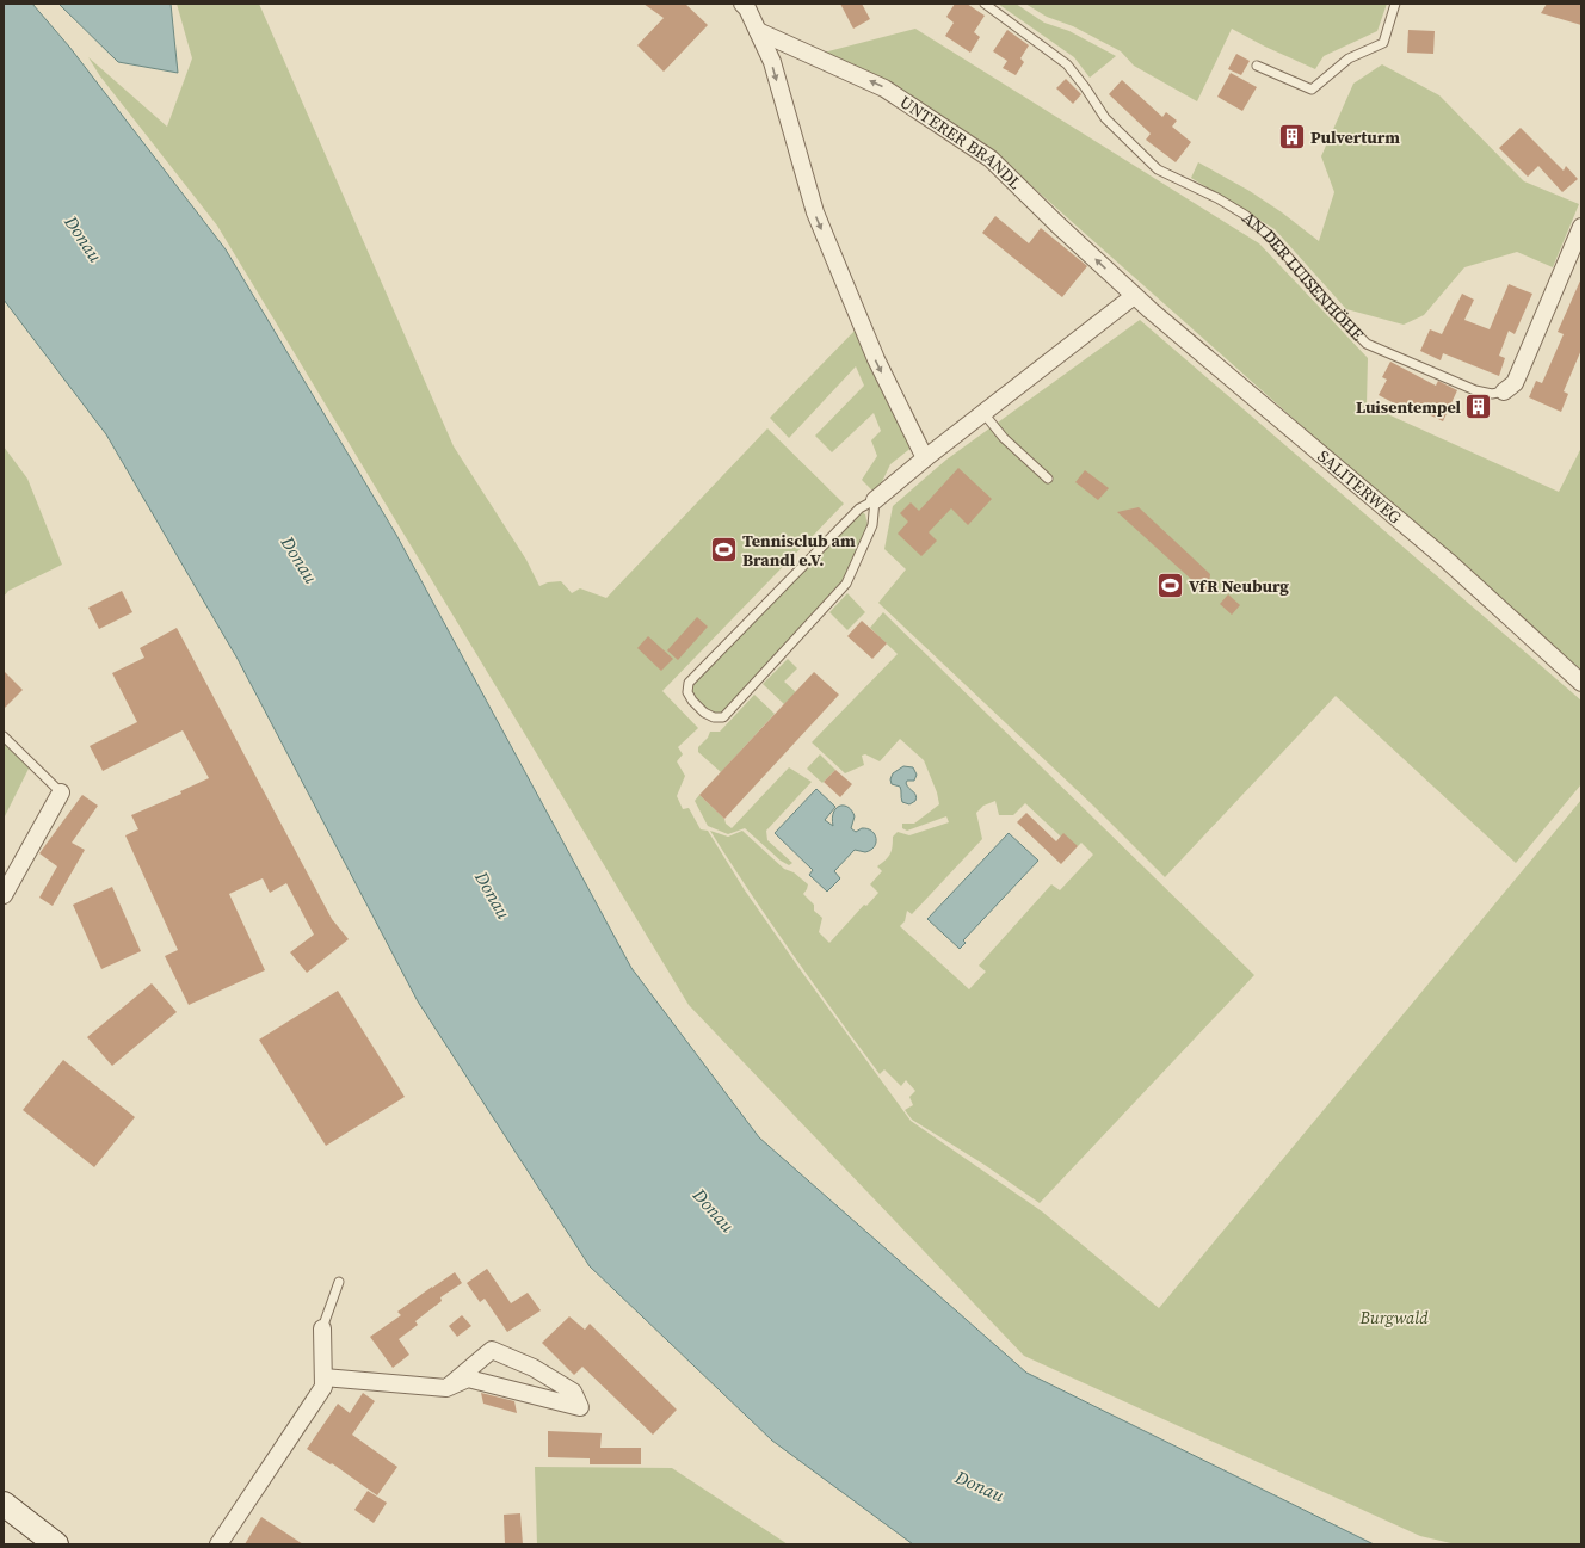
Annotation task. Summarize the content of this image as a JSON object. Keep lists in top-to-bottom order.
{
  "streets": {
    "street": ["UNTERER BRANDL", "AN DER LUISENHÖHE", "SALITERWEG"]
  },
  "crossings": [
    ["UNTERER BRANDL", "SALITERWEG"]
  ],
  "one_way": ["UNTERER BRANDL"],
  "water": ["Donau"],
  "parks": ["Burgwald"],
  "places": {
    "building": ["Pulverturm", "Luisentempel"],
    "sports": ["Tennisclub am Brandl e.V.", "VfR Neuburg"]
  }
}
